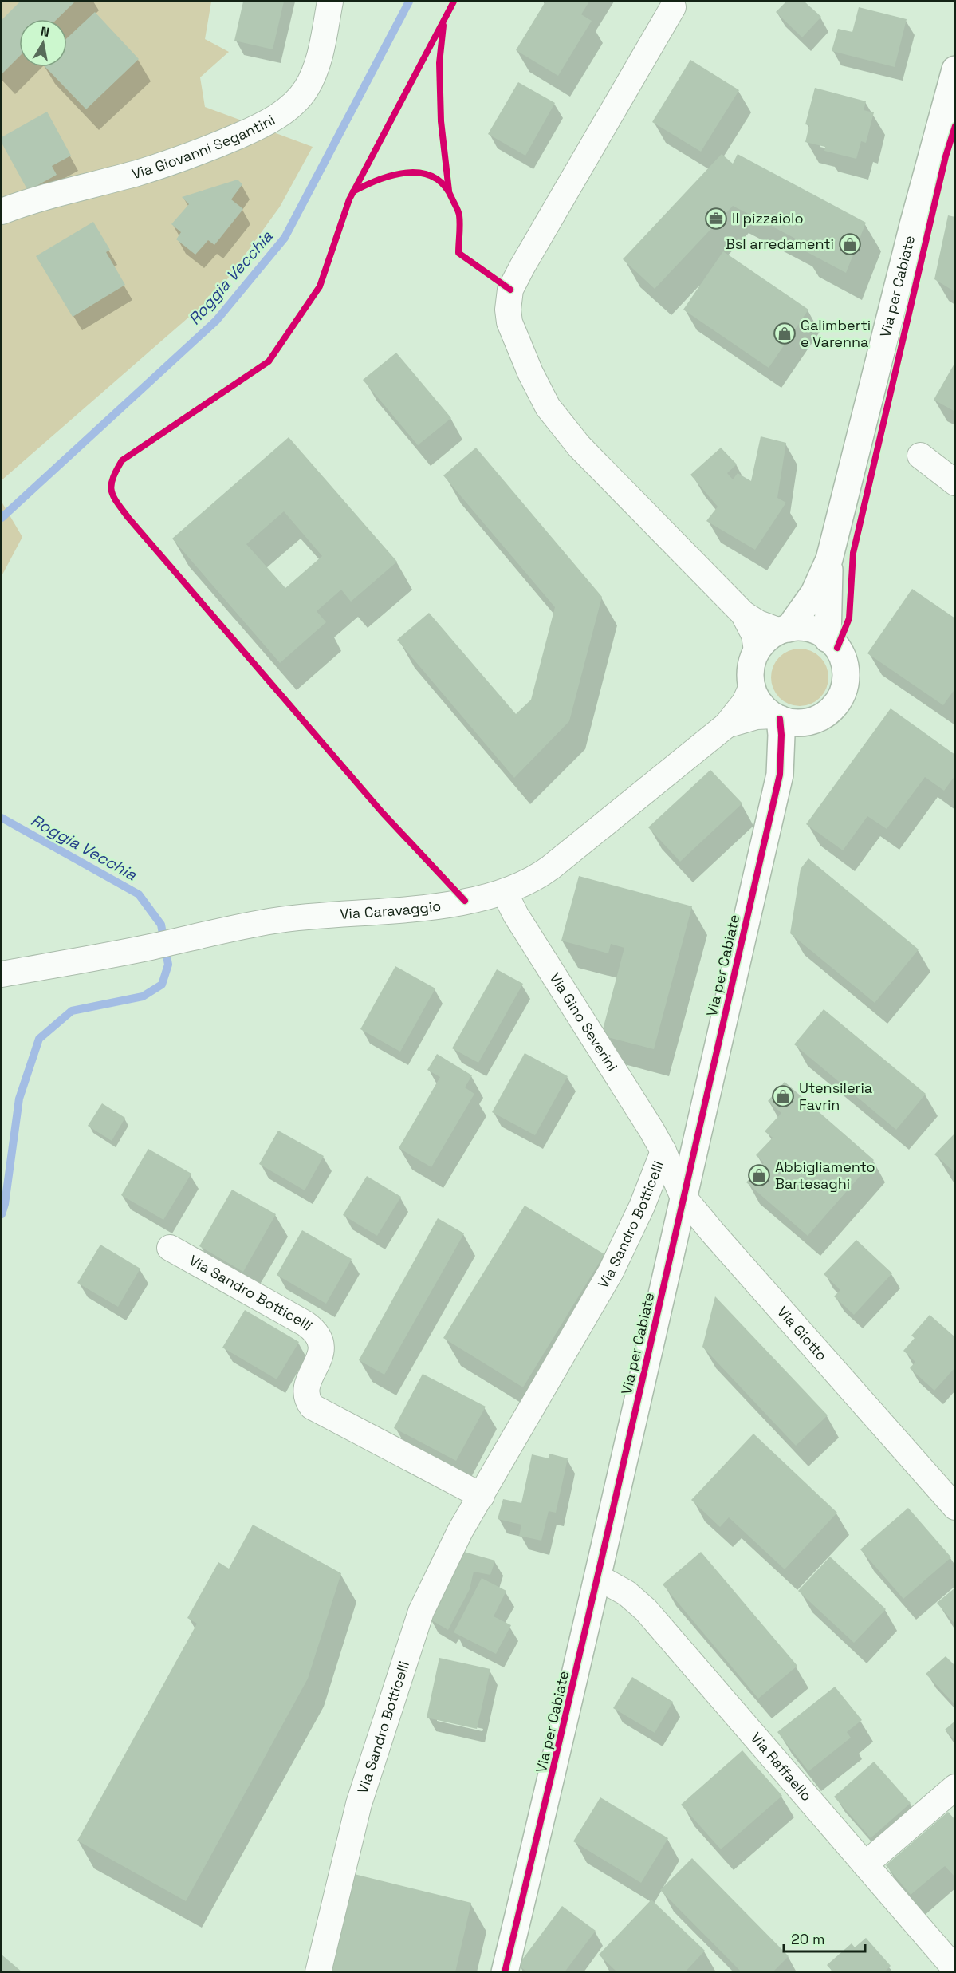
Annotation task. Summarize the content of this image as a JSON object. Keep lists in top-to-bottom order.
{
  "streets": {
    "street": [
      "Via Giovanni Segantini",
      "Via per Cabiate",
      "Via Caravaggio",
      "Via Gino Severini",
      "Via Sandro Botticelli",
      "Via Giotto",
      "Via Raffaello"
    ]
  },
  "crossings": [
    ["Via per Cabiate", "Via Caravaggio"],
    ["Via per Cabiate", "Via Giotto"],
    ["Via per Cabiate", "Via Raffaello"],
    ["Via Caravaggio", "Via Gino Severini"],
    ["Via Gino Severini", "Via Sandro Botticelli"],
    ["Via Gino Severini", "Via Giotto"],
    ["Via Sandro Botticelli", "Via Giotto"]
  ],
  "water": ["Roggia Vecchia"],
  "places": {
    "office": ["Il pizzaiolo"],
    "shop": [
      "Bsl arredamenti",
      "Galimberti e Varenna",
      "Utensileria Favrin",
      "Abbigliamento Bartesaghi"
    ]
  },
  "scale_bar": "20 m",
  "north": "top"
}
